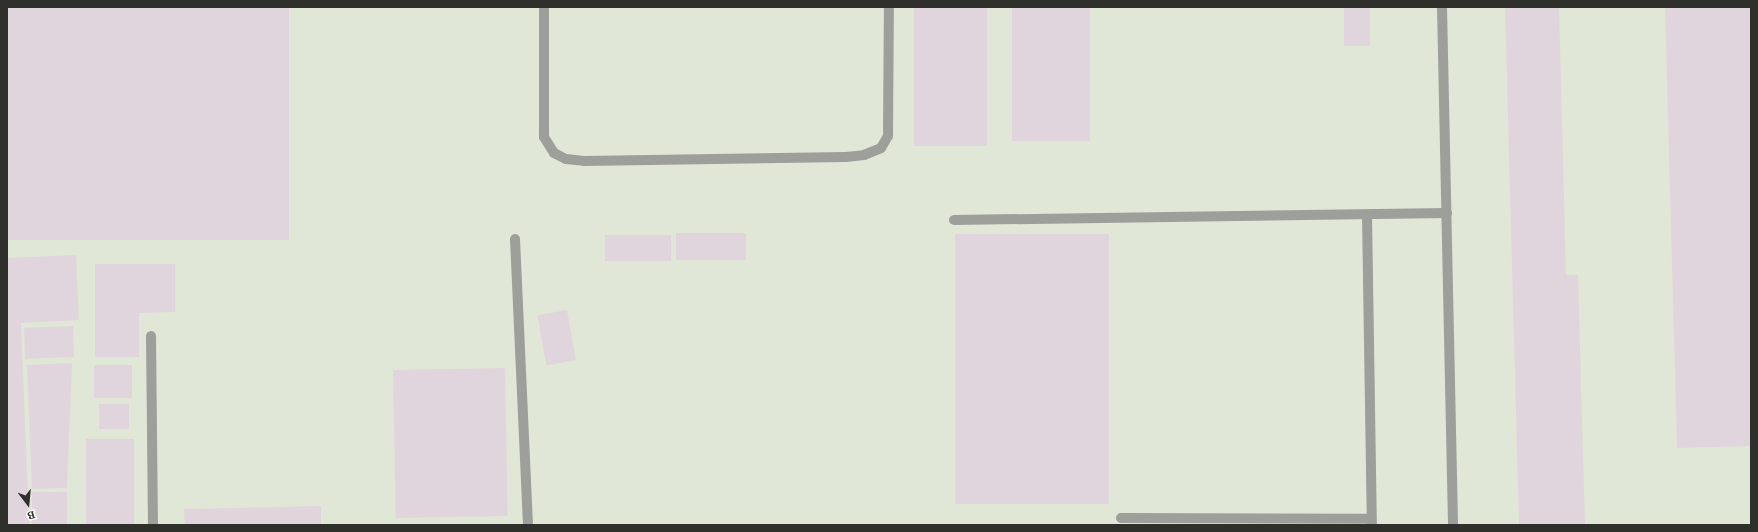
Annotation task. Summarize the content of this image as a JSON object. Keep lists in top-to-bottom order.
{
  "north": "bottom"
}
